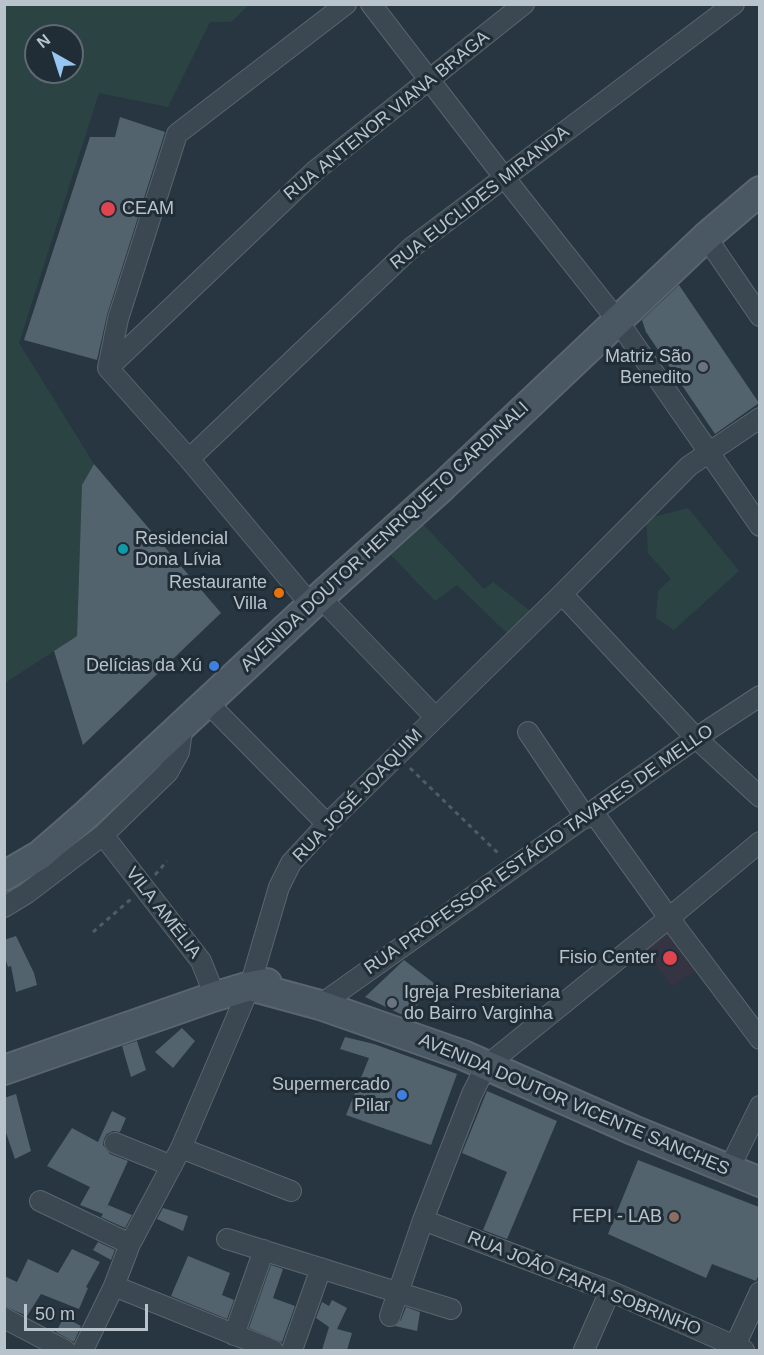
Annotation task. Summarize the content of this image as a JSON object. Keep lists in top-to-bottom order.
{
  "streets": {
    "main road": ["AVENIDA DOUTOR HENRIQUETO CARDINALI", "AVENIDA DOUTOR VICENTE SANCHES"],
    "street": [
      "RUA ANTENOR VIANA BRAGA",
      "RUA EUCLIDES MIRANDA",
      "RUA JOSÉ JOAQUIM",
      "RUA PROFESSOR ESTÁCIO TAVARES DE MELLO",
      "VILA AMÉLIA",
      "RUA JOÃO FARIA SOBRINHO"
    ]
  },
  "crossings": [
    ["RUA JOSÉ JOAQUIM", "AVENIDA DOUTOR VICENTE SANCHES"],
    ["RUA PROFESSOR ESTÁCIO TAVARES DE MELLO", "AVENIDA DOUTOR VICENTE SANCHES"],
    ["VILA AMÉLIA", "AVENIDA DOUTOR VICENTE SANCHES"]
  ],
  "places": [
    "CEAM",
    "Matriz São Benedito",
    "Residencial Dona Lívia",
    "Restaurante Villa",
    "Delícias da Xú",
    "Fisio Center",
    "Igreja Presbiteriana do Bairro Varginha",
    "Supermercado Pilar",
    "FEPI - LAB"
  ],
  "scale_bar": "50 m",
  "north": "top left"
}
